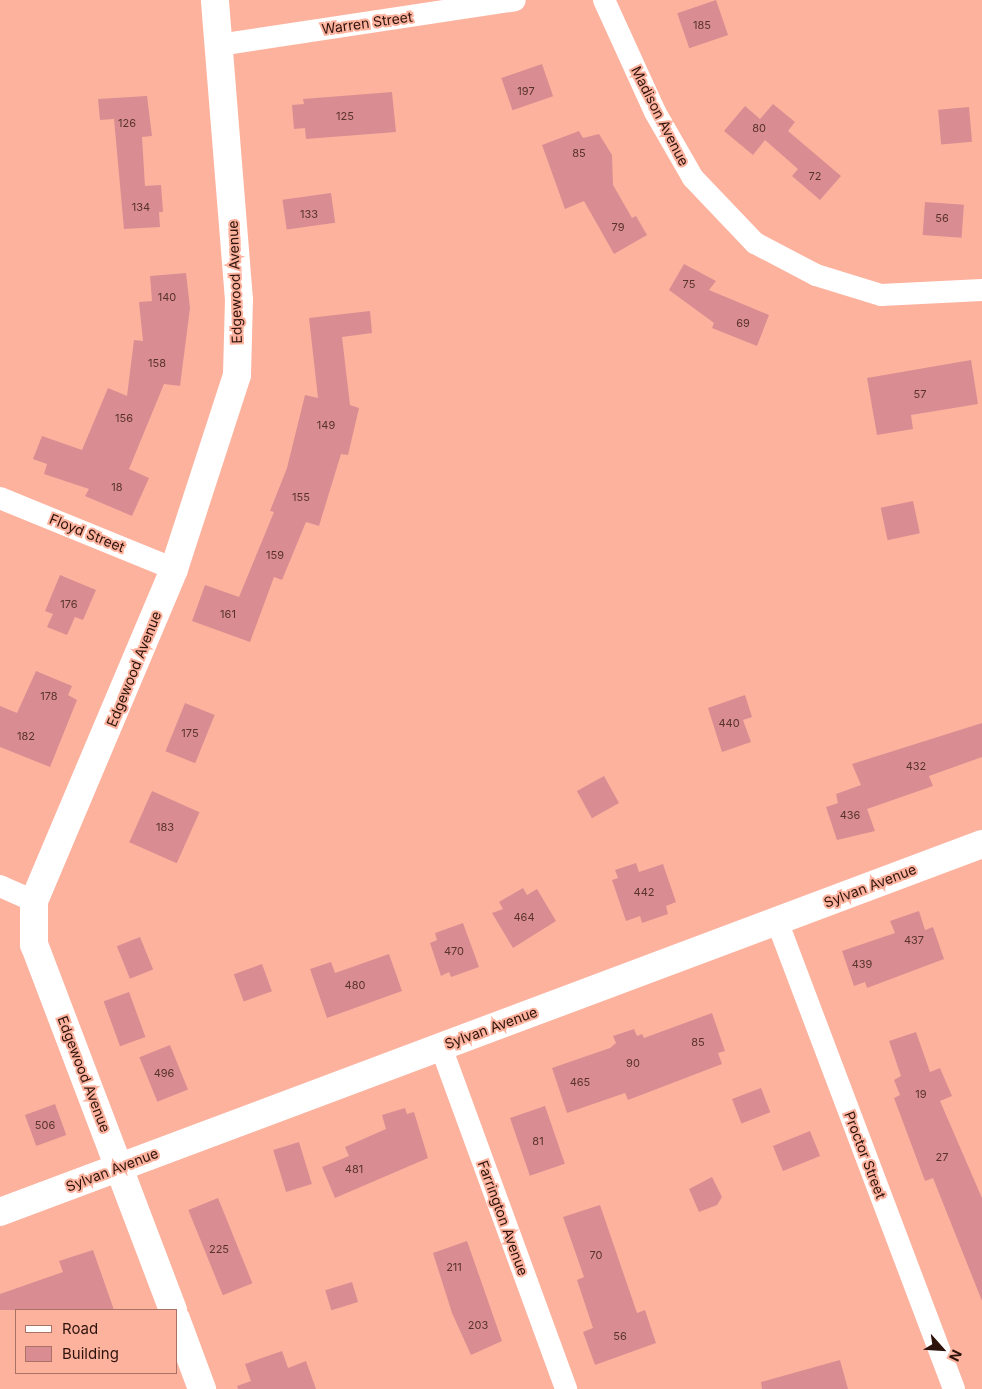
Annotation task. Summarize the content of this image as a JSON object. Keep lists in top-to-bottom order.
{
  "streets": {
    "street": [
      "Warren Street",
      "Madison Avenue",
      "Edgewood Avenue",
      "Floyd Street",
      "Sylvan Avenue",
      "Proctor Street",
      "Farrington Avenue"
    ]
  },
  "crossings": [
    ["Warren Street", "Edgewood Avenue"],
    ["Edgewood Avenue", "Floyd Street"],
    ["Edgewood Avenue", "Sylvan Avenue"],
    ["Sylvan Avenue", "Proctor Street"],
    ["Sylvan Avenue", "Farrington Avenue"]
  ],
  "house_numbers": [
    "185",
    "197",
    "125",
    "126",
    "80",
    "85",
    "72",
    "134",
    "133",
    "56",
    "79",
    "75",
    "140",
    "69",
    "158",
    "57",
    "156",
    "149",
    "18",
    "155",
    "159",
    "176",
    "161",
    "178",
    "440",
    "175",
    "182",
    "432",
    "436",
    "183",
    "442",
    "464",
    "437",
    "470",
    "439",
    "480",
    "85",
    "90",
    "496",
    "465",
    "19",
    "506",
    "81",
    "27",
    "481",
    "225",
    "70",
    "211",
    "203",
    "56"
  ],
  "legend": ["Road", "Building"],
  "north": "bottom right"
}
